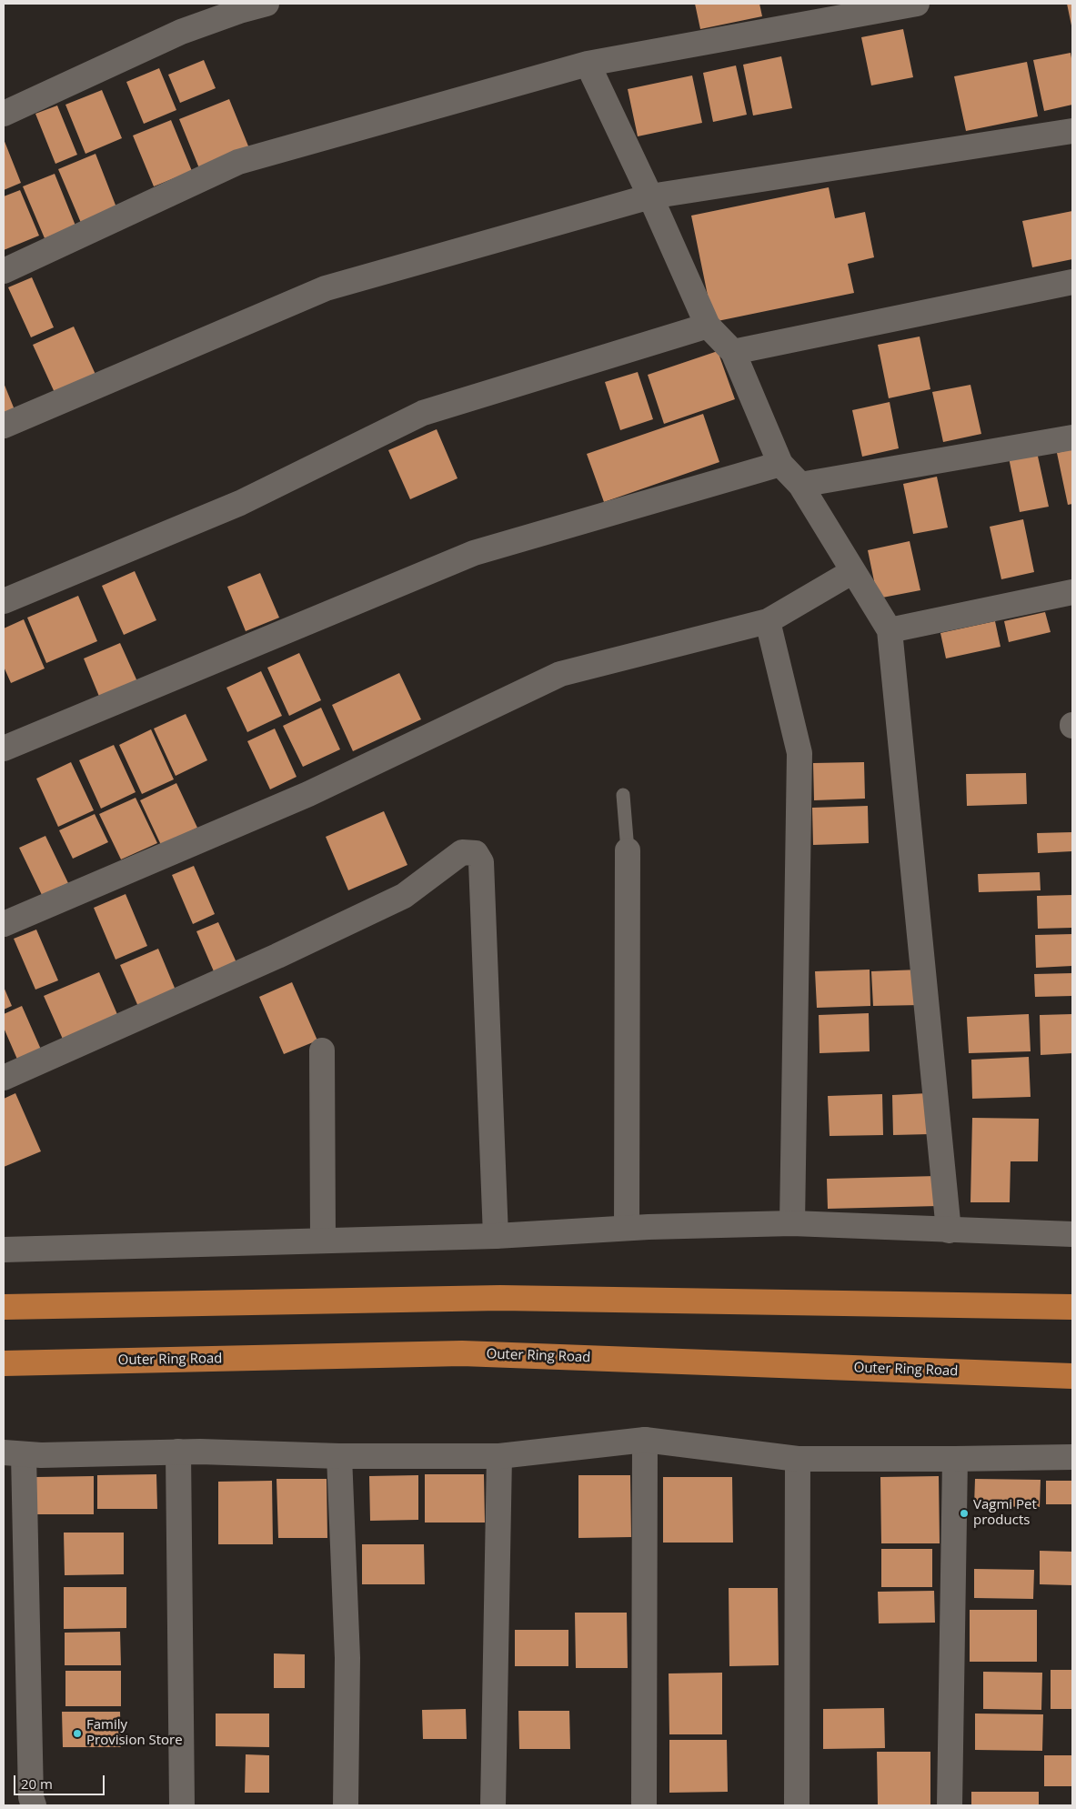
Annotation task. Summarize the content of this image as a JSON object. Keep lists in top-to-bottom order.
{
  "streets": {
    "highway": ["Outer Ring Road"]
  },
  "places": ["Vagmi Pet products", "Family Provision Store"],
  "scale_bar": "20 m"
}
